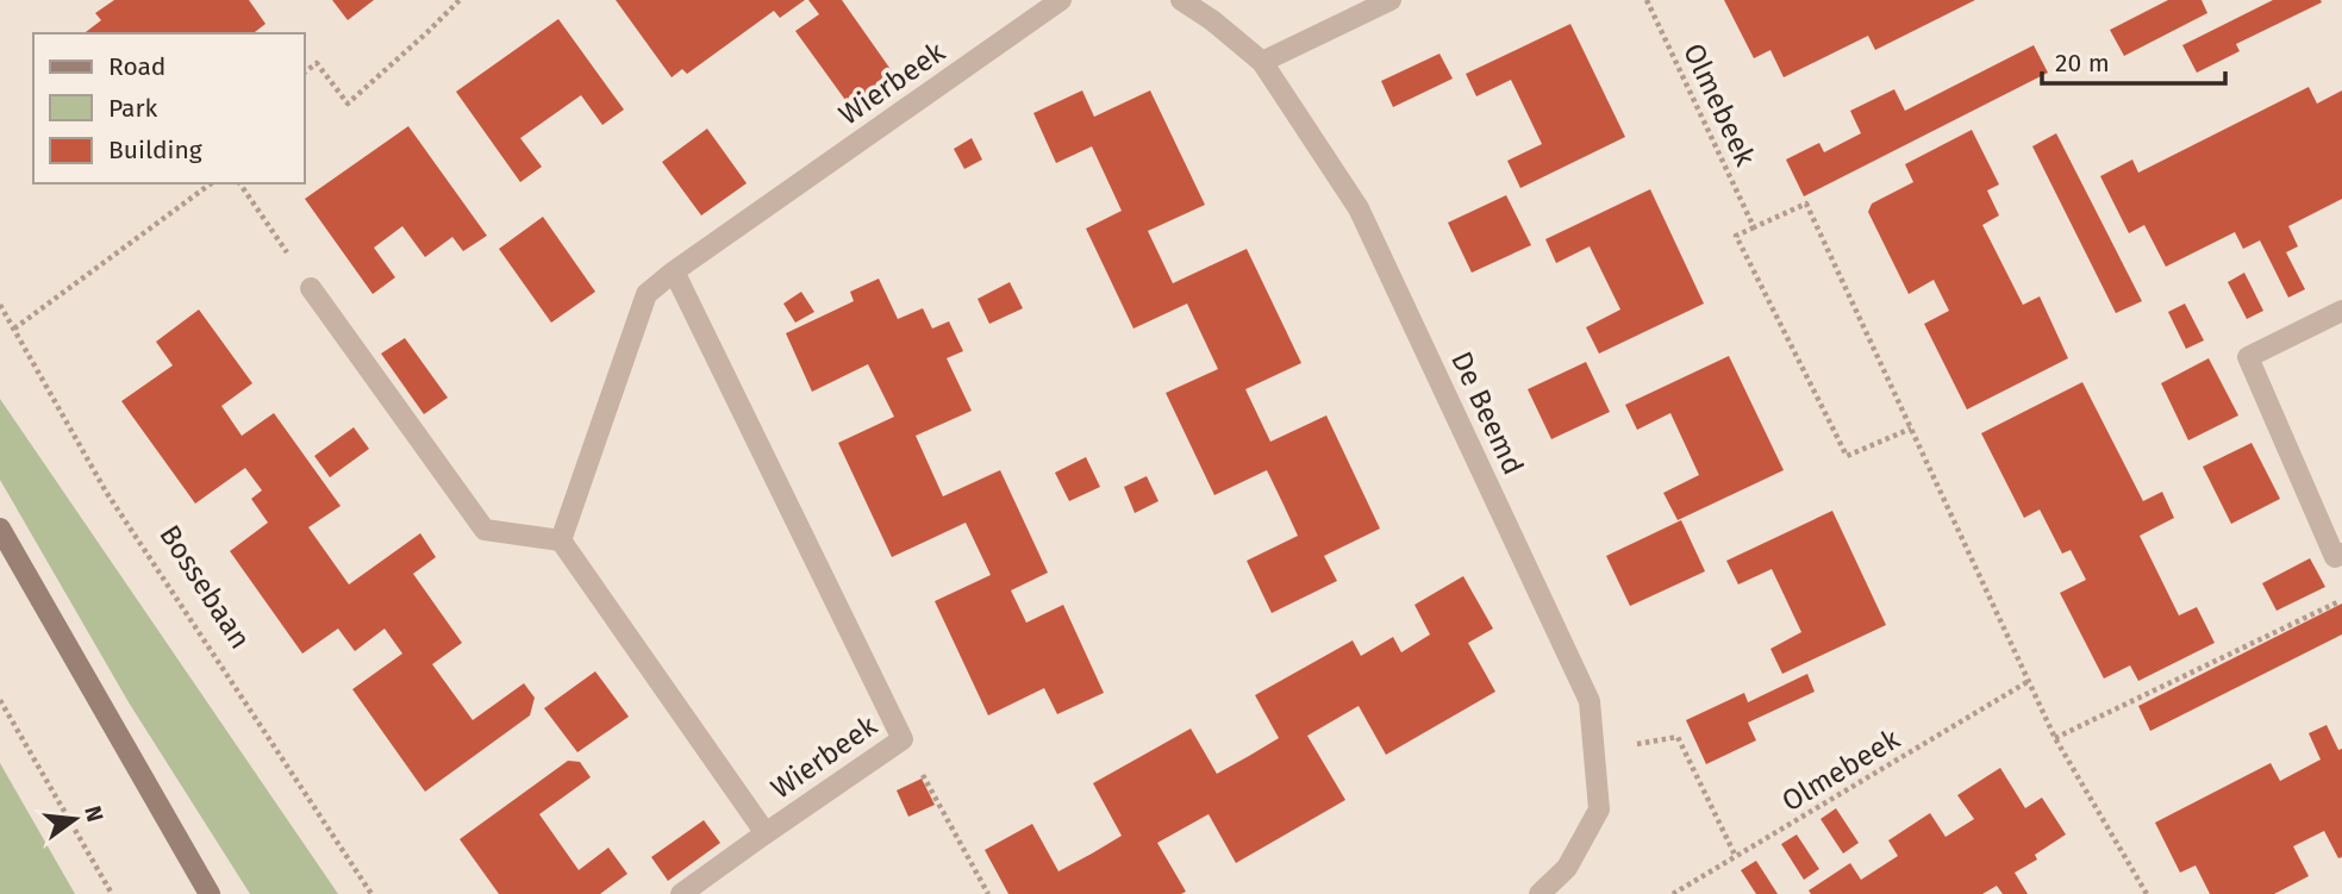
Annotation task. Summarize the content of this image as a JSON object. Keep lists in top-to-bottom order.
{
  "streets": {
    "street": ["Wierbeek", "De Beemd"],
    "path": ["Olmebeek", "Bossebaan"]
  },
  "legend": ["Road", "Park", "Building"],
  "scale_bar": "20 m",
  "north": "right"
}
